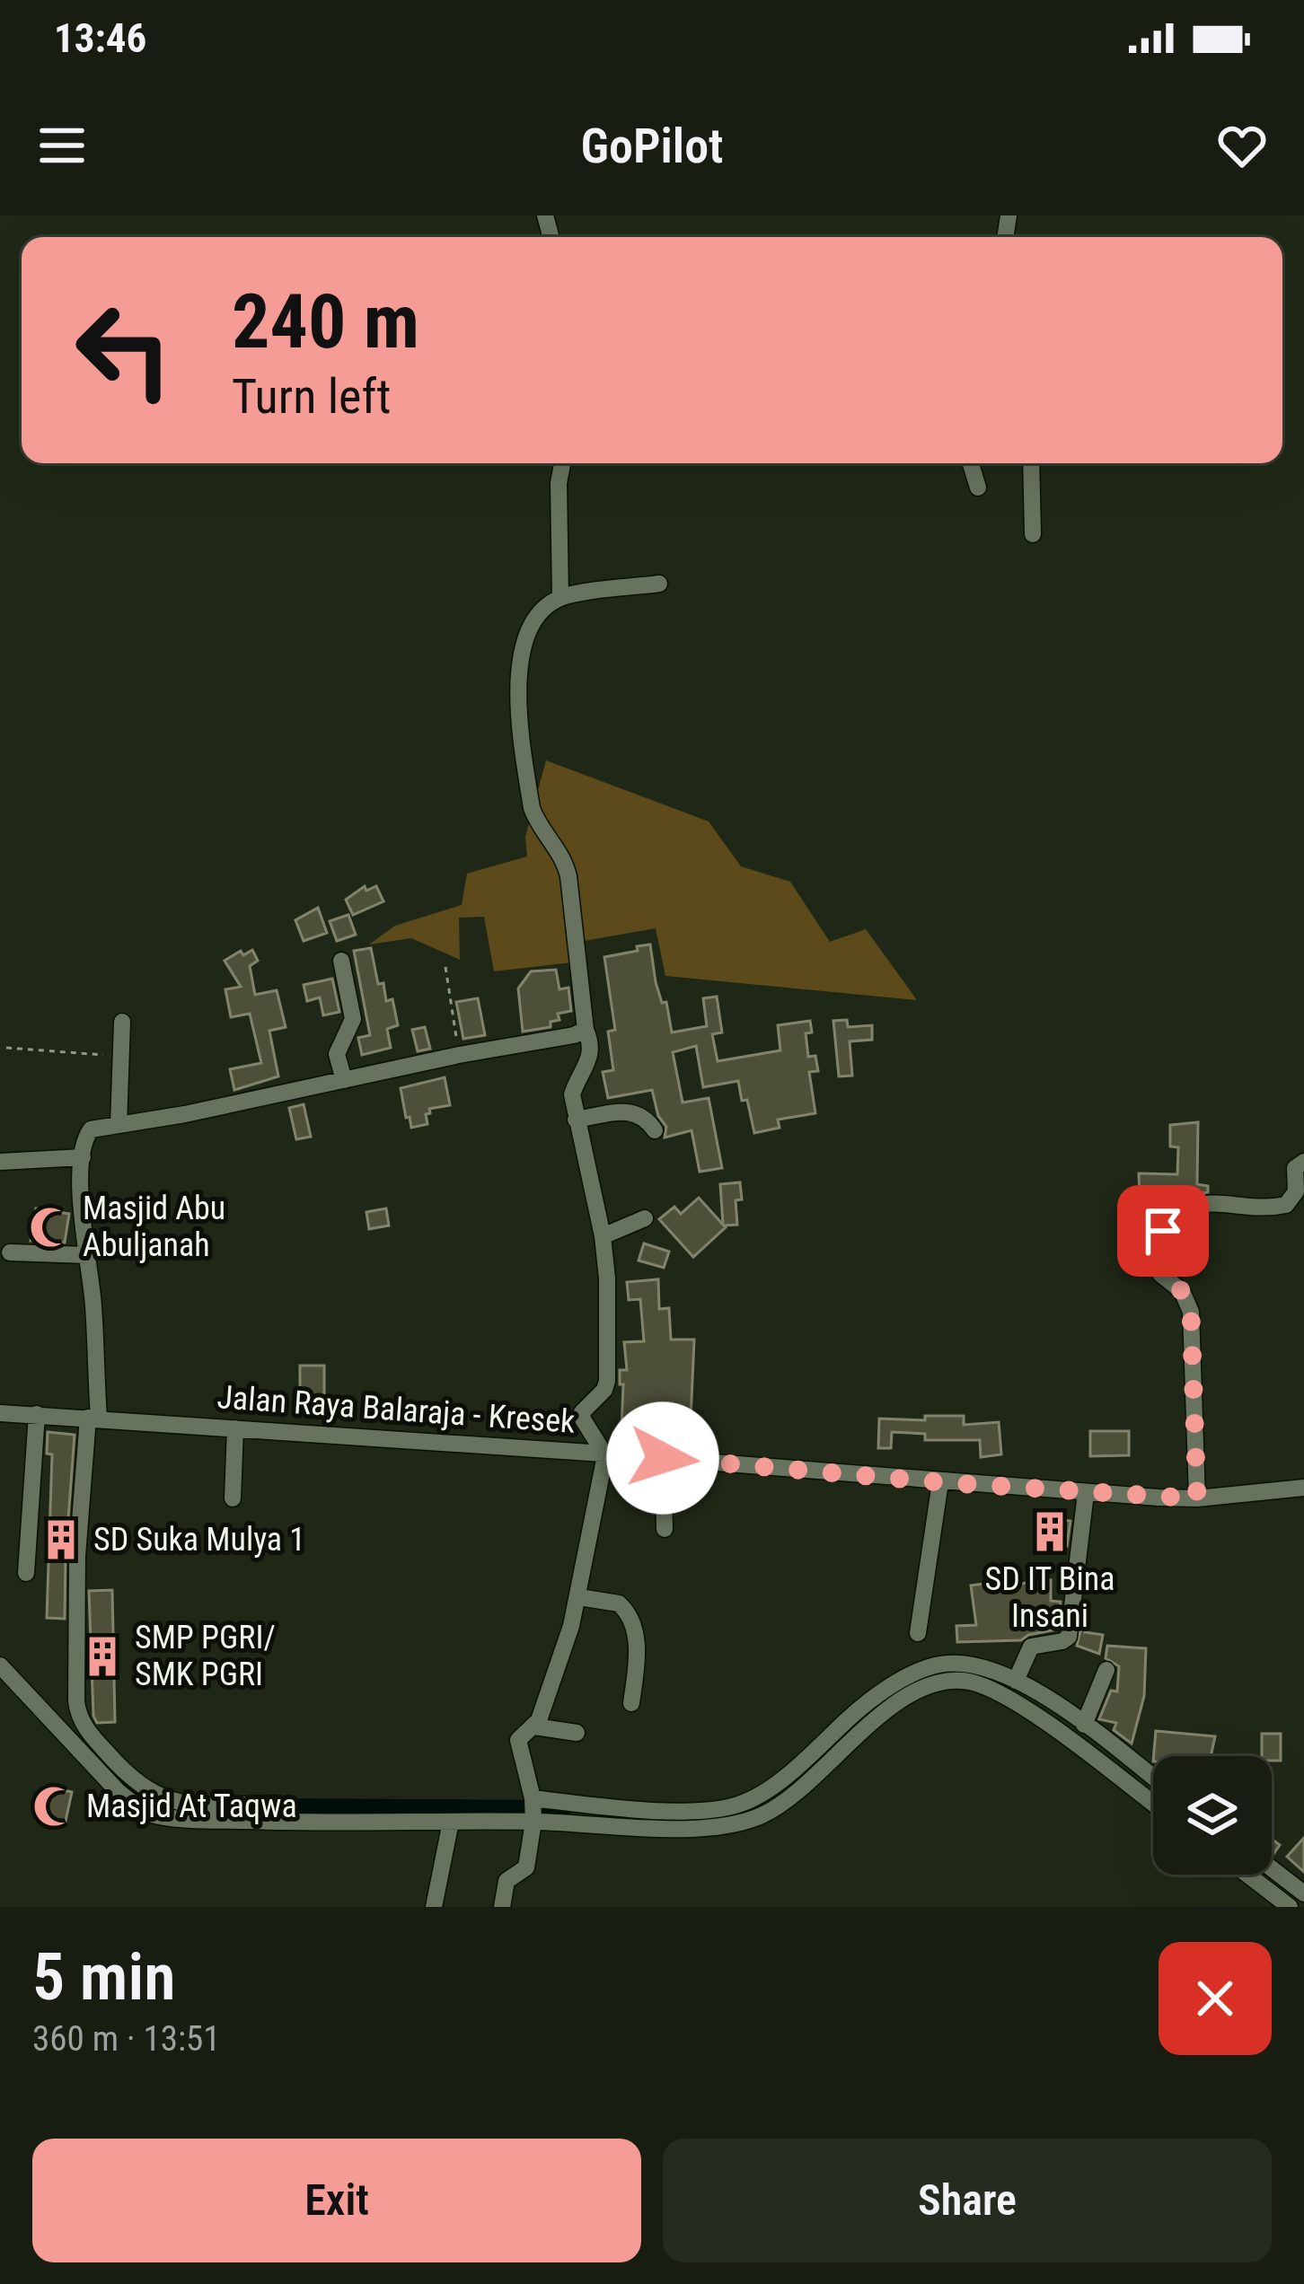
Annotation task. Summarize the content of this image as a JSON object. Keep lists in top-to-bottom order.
{
  "streets": {
    "street": ["Jalan Raya Balaraja - Kresek"]
  },
  "places": {
    "mosque": ["Masjid Abu Abuljanah", "Masjid At Taqwa"],
    "building": ["SD IT Bina Insani", "SD Suka Mulya 1", "SMP PGRI/ SMK PGRI"]
  },
  "page": {
    "status": "13:46",
    "header": "GoPilot",
    "turn": ["240 m", "Turn left"],
    "heading": ["5 min", "360 m · 13:51"],
    "buttons": ["Exit", "Share"]
  }
}
